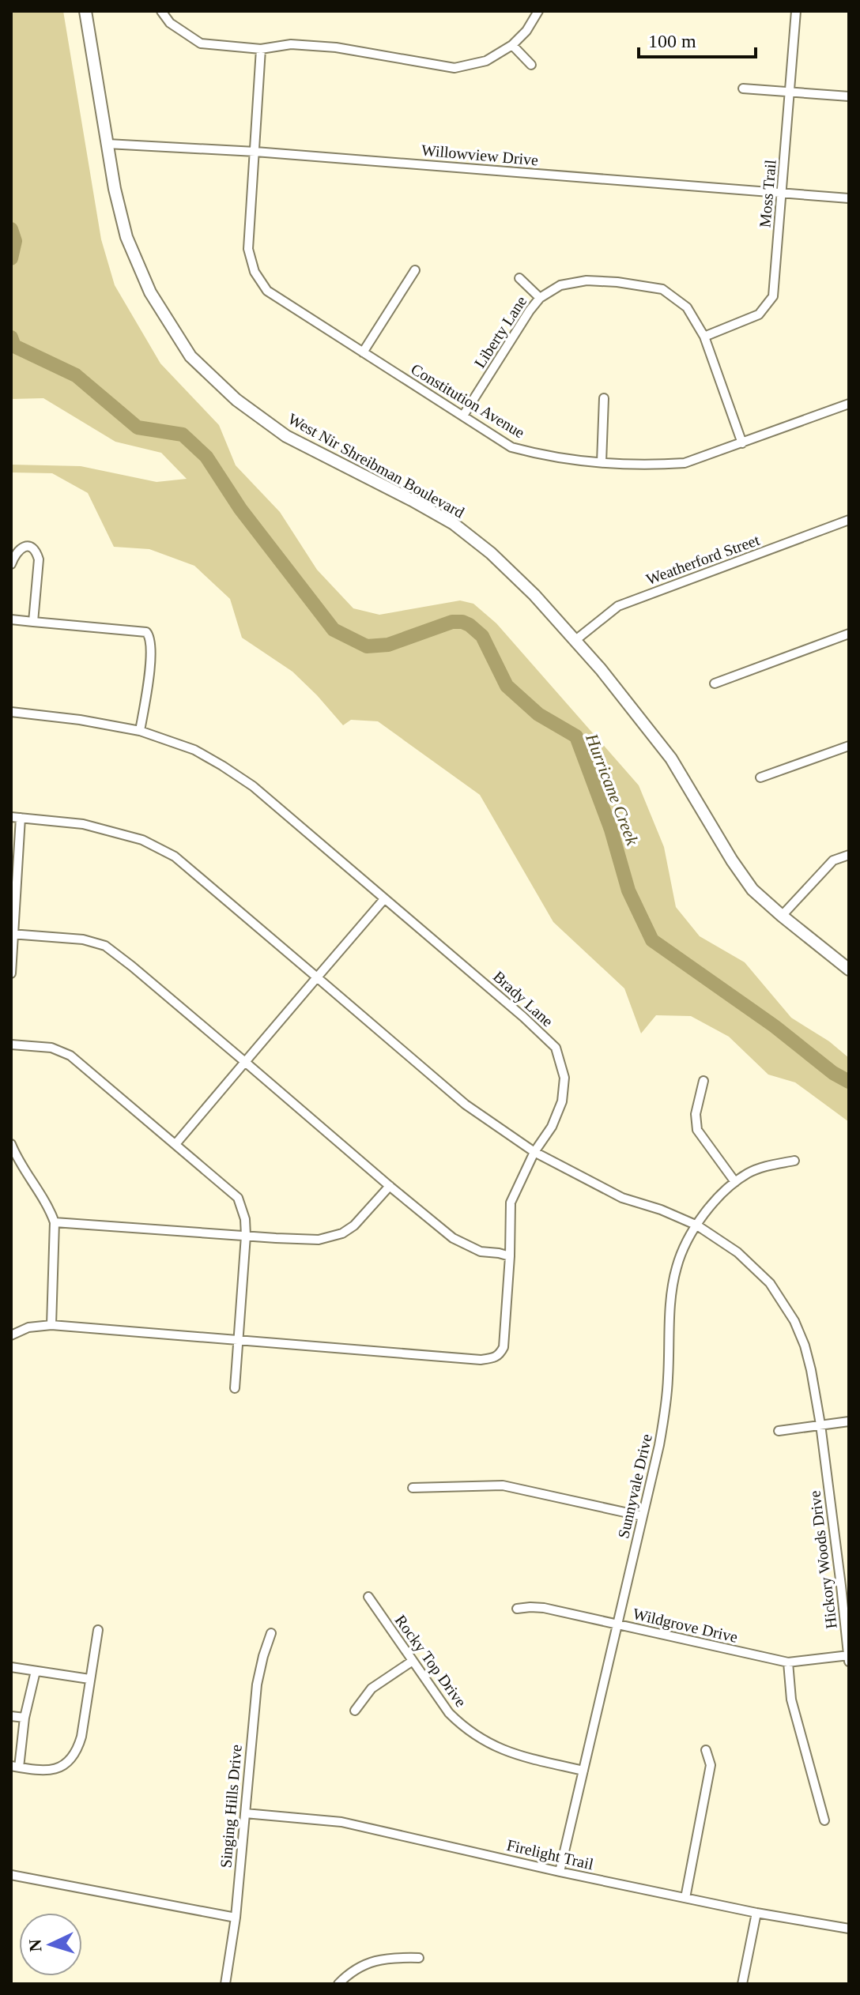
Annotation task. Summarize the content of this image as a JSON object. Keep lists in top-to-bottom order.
{
  "streets": {
    "main road": ["West Nir Shreibman Boulevard"],
    "street": [
      "Willowview Drive",
      "Moss Trail",
      "Liberty Lane",
      "Constitution Avenue",
      "Weatherford Street",
      "Brady Lane",
      "Sunnyvale Drive",
      "Hickory Woods Drive",
      "Wildgrove Drive",
      "Rocky Top Drive",
      "Singing Hills Drive",
      "Firelight Trail"
    ]
  },
  "crossings": [
    ["Willowview Drive", "Moss Trail"],
    ["Willowview Drive", "Constitution Avenue"],
    ["Willowview Drive", "West Nir Shreibman Boulevard"],
    ["Moss Trail", "Liberty Lane"],
    ["Liberty Lane", "Constitution Avenue"],
    ["West Nir Shreibman Boulevard", "Weatherford Street"],
    ["Brady Lane", "Hickory Woods Drive"],
    ["Sunnyvale Drive", "Hickory Woods Drive"],
    ["Sunnyvale Drive", "Wildgrove Drive"],
    ["Sunnyvale Drive", "Rocky Top Drive"],
    ["Sunnyvale Drive", "Firelight Trail"],
    ["Hickory Woods Drive", "Wildgrove Drive"],
    ["Singing Hills Drive", "Firelight Trail"]
  ],
  "water": ["Hurricane Creek"],
  "scale_bar": "100 m",
  "north": "left"
}
